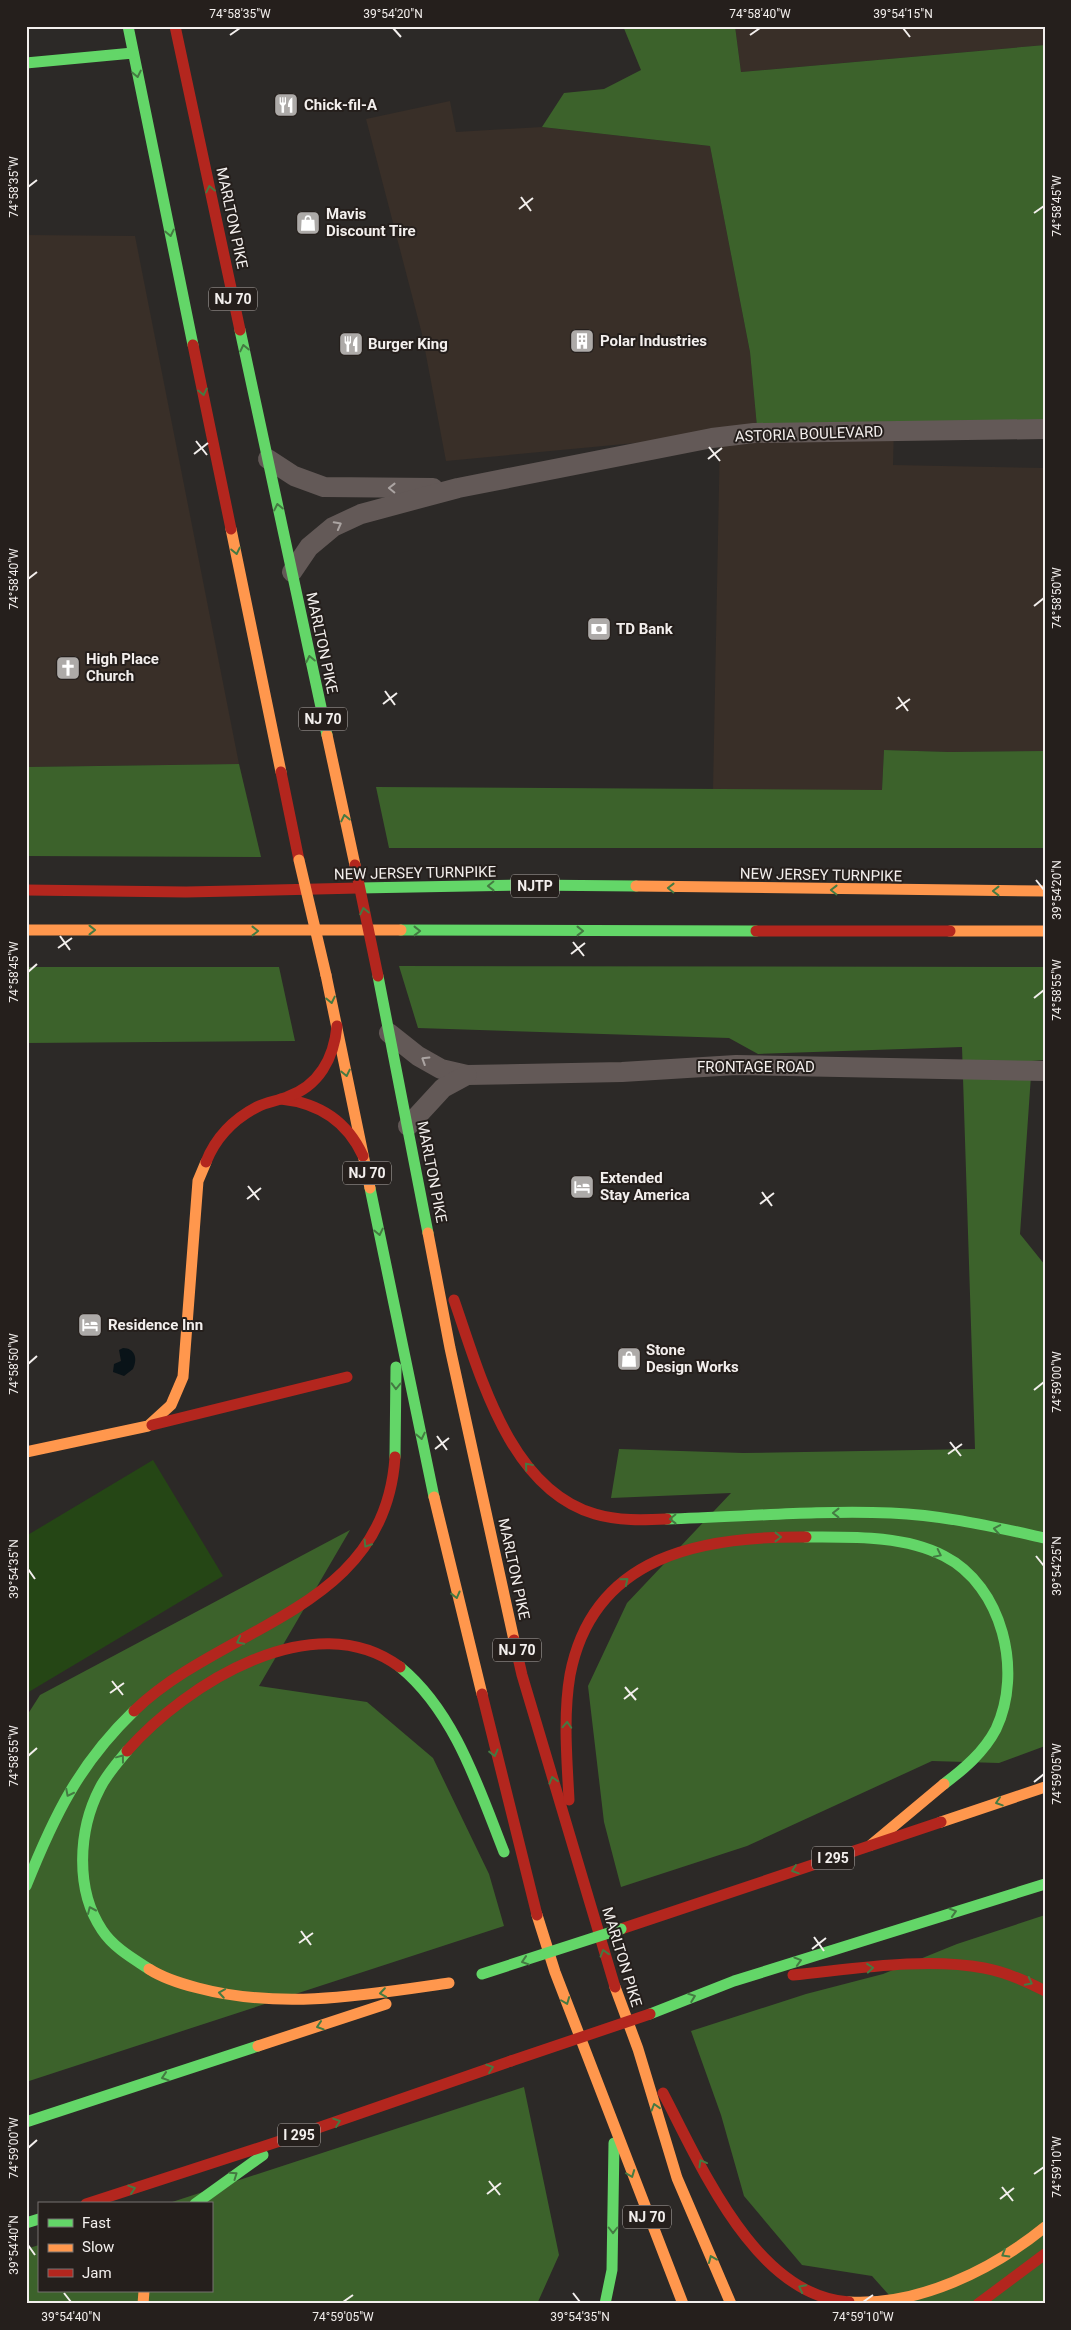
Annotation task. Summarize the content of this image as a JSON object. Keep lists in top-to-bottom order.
{
  "streets": {
    "main road": [
      "MARLTON PIKE",
      "NJ 70",
      "NEW JERSEY TURNPIKE",
      "NJTP",
      "I 295"
    ],
    "street": ["ASTORIA BOULEVARD", "FRONTAGE ROAD"]
  },
  "crossings": [
    ["MARLTON PIKE", "ASTORIA BOULEVARD"],
    ["MARLTON PIKE", "FRONTAGE ROAD"]
  ],
  "places": {
    "restaurant": ["Chick-fil-A", "Burger King"],
    "shop": ["Mavis Discount Tire", "Stone Design Works"],
    "building": ["Polar Industries"],
    "bank": ["TD Bank"],
    "church": ["High Place Church"],
    "hotel": ["Extended Stay America", "Residence Inn"]
  },
  "legend": ["Fast", "Slow", "Jam"],
  "coordinates": [
    "74°58'35\"W",
    "39°54'20\"N",
    "74°58'40\"W",
    "39°54'15\"N",
    "74°58'45\"W",
    "74°58'50\"W",
    "74°58'55\"W",
    "74°59'00\"W",
    "39°54'25\"N",
    "39°54'35\"N",
    "74°59'05\"W",
    "74°59'10\"W",
    "39°54'40\"N"
  ]
}
